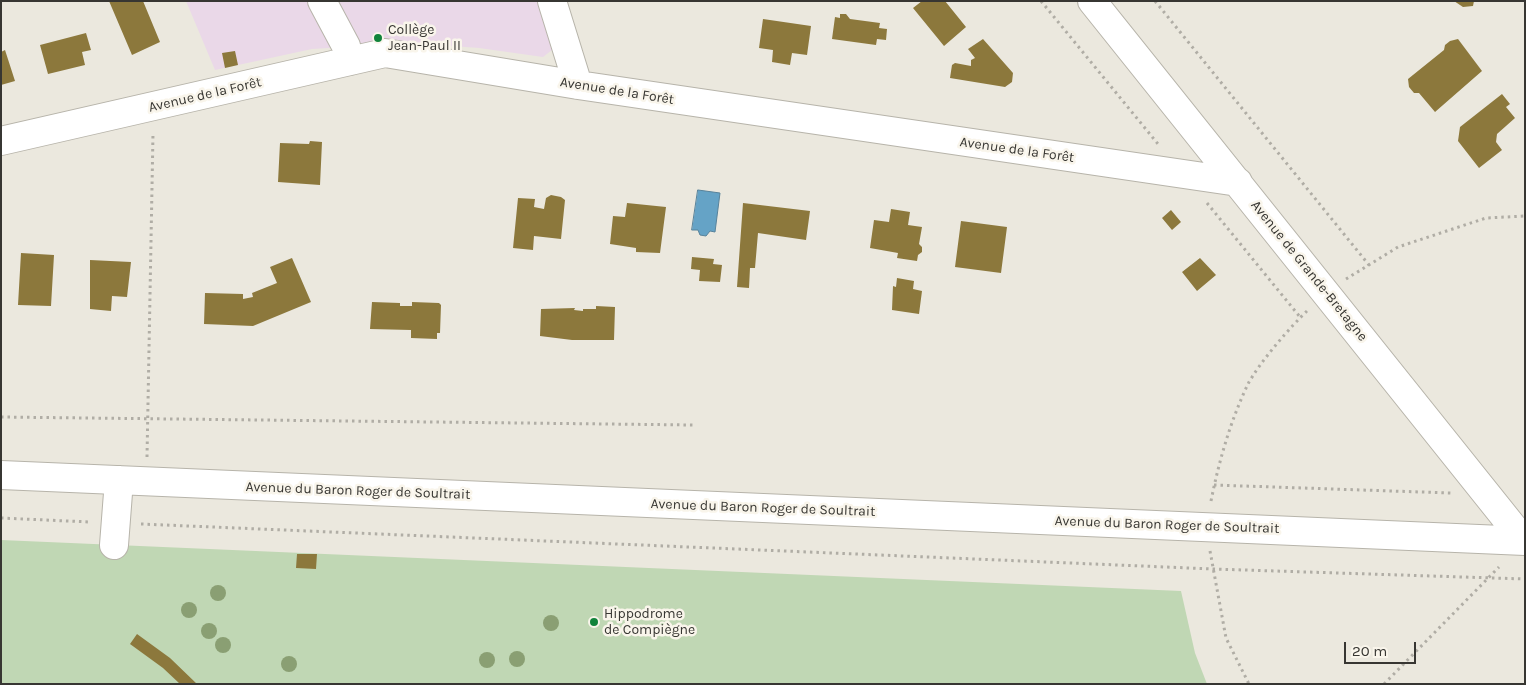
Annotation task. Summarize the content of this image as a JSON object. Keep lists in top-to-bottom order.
{
  "streets": {
    "street": ["Avenue de la Forêt", "Avenue de Grande-Bretagne", "Avenue du Baron Roger de Soultrait"]
  },
  "crossings": [
    ["Avenue de la Forêt", "Avenue de Grande-Bretagne"],
    ["Avenue de Grande-Bretagne", "Avenue du Baron Roger de Soultrait"]
  ],
  "places": ["Collège Jean-Paul II", "Hippodrome de Compiègne"],
  "scale_bar": "20 m"
}
